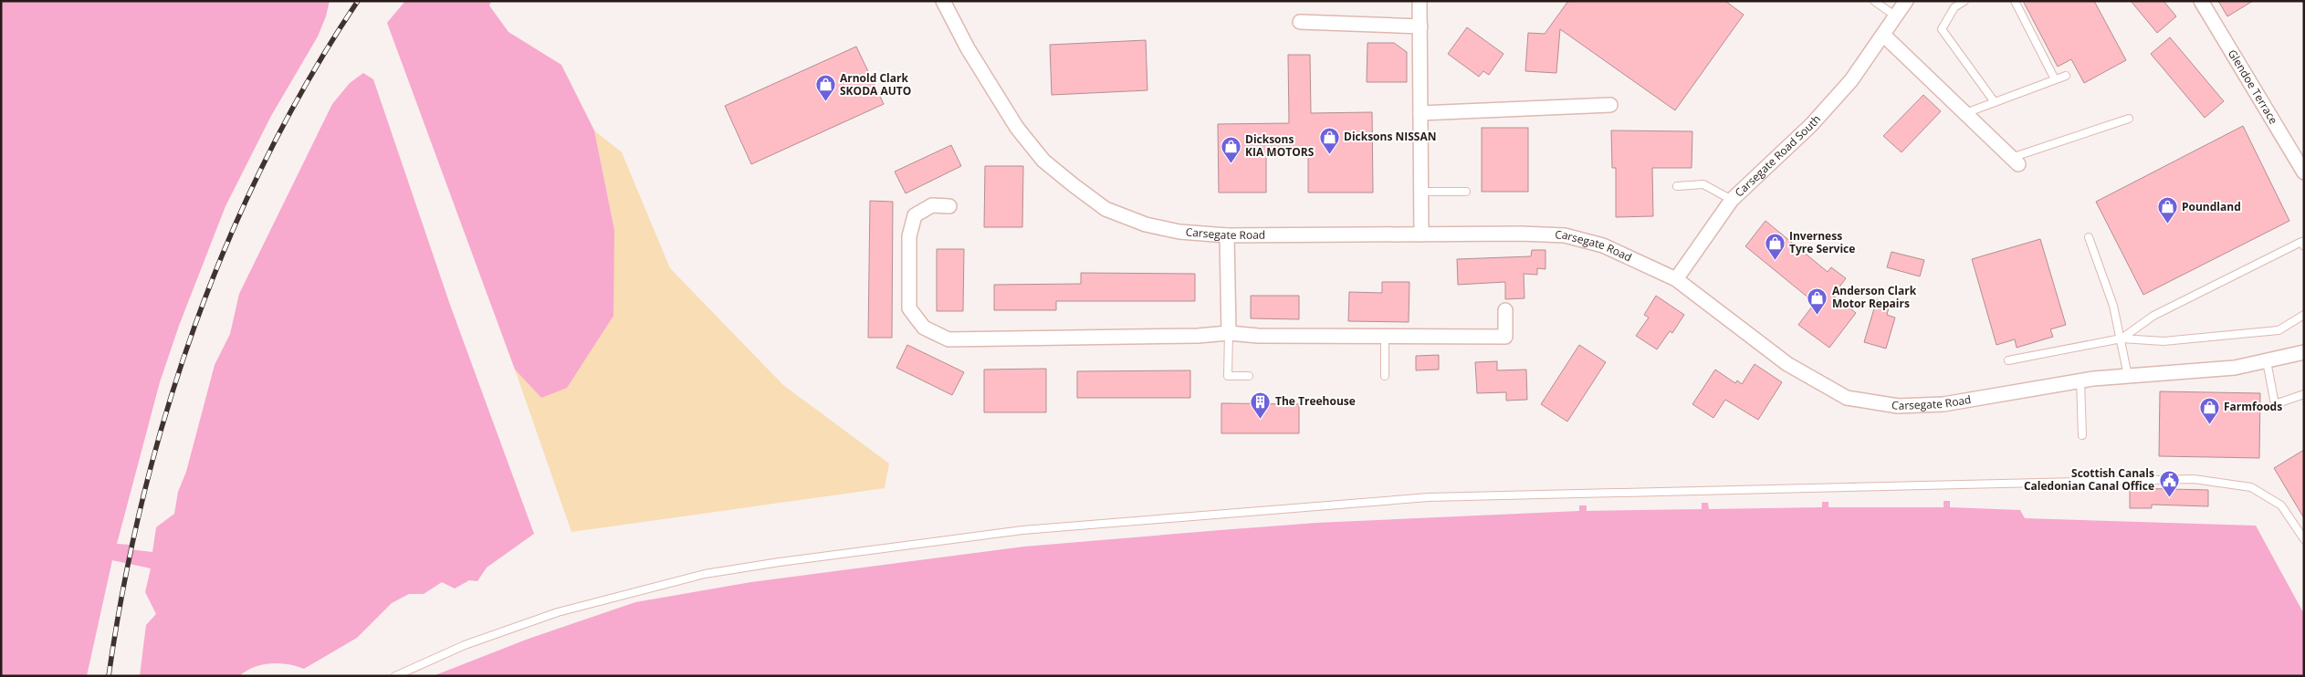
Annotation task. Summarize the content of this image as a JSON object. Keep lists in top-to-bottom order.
{
  "streets": {
    "street": ["Glendoe Terrace", "Carsegate Road South", "Carsegate Road"]
  },
  "crossings": [
    ["Carsegate Road South", "Carsegate Road"]
  ],
  "places": {
    "shop": [
      "Arnold Clark SKODA AUTO",
      "Dicksons NISSAN",
      "Dicksons KIA MOTORS",
      "Poundland",
      "Inverness Tyre Service",
      "Anderson Clark Motor Repairs",
      "Farmfoods"
    ],
    "building": ["The Treehouse"],
    "public building": ["Scottish Canals Caledonian Canal Office"]
  }
}
